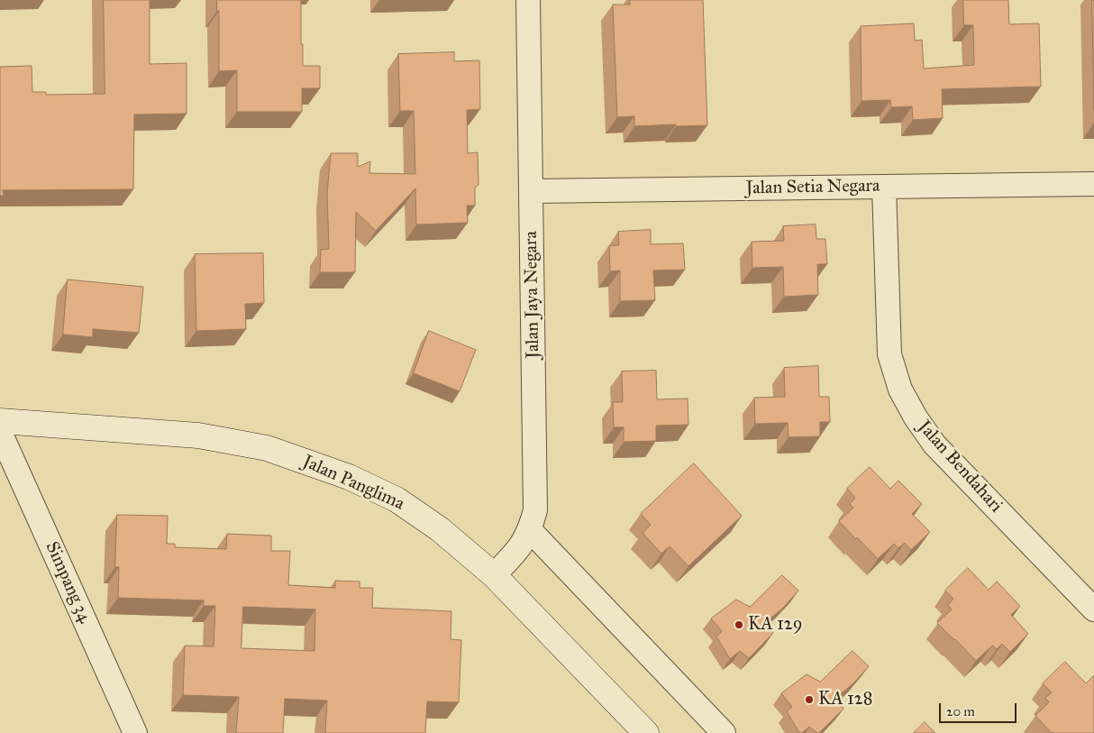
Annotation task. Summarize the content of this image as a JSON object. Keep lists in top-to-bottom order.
{
  "streets": {
    "main road": ["Jalan Panglima"],
    "street": [
      "Jalan Setia Negara",
      "Jalan Jaya Negara",
      "Jalan Bendahari",
      "Simpang 34"
    ]
  },
  "crossings": [
    ["Jalan Setia Negara", "Jalan Jaya Negara"],
    ["Jalan Setia Negara", "Jalan Bendahari"],
    ["Jalan Jaya Negara", "Jalan Panglima"]
  ],
  "places": ["KA 129", "KA 128"],
  "scale_bar": "20 m"
}
